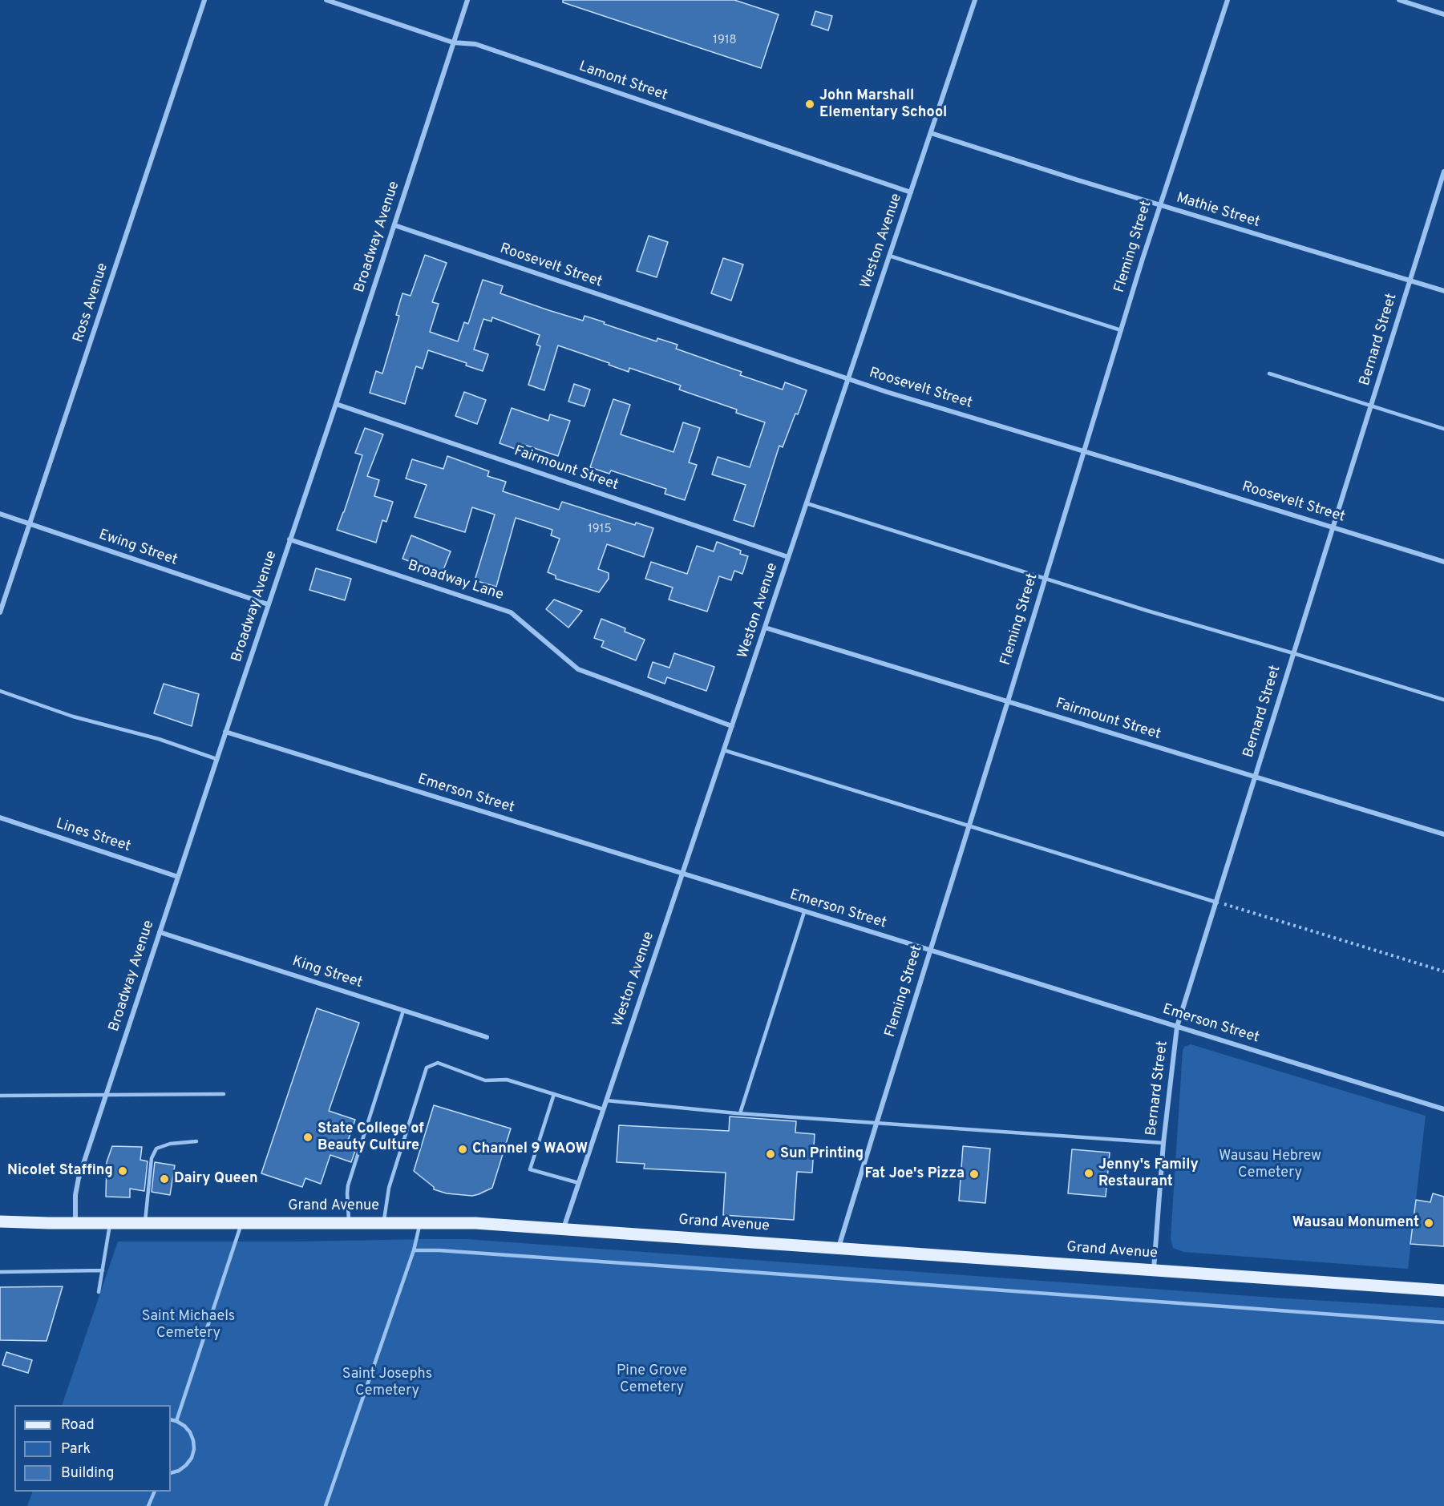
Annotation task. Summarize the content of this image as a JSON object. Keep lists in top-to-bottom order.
{
  "streets": {
    "main road": ["Grand Avenue"],
    "street": [
      "Lamont Street",
      "Mathie Street",
      "Broadway Avenue",
      "Weston Avenue",
      "Fleming Street",
      "Roosevelt Street",
      "Ross Avenue",
      "Bernard Street",
      "Fairmount Street",
      "Ewing Street",
      "Broadway Lane",
      "Emerson Street",
      "Lines Street",
      "King Street"
    ]
  },
  "crossings": [
    ["Lamont Street", "Broadway Avenue"],
    ["Lamont Street", "Weston Avenue"],
    ["Mathie Street", "Weston Avenue"],
    ["Mathie Street", "Fleming Street"],
    ["Mathie Street", "Bernard Street"],
    ["Broadway Avenue", "Roosevelt Street"],
    ["Broadway Avenue", "Fairmount Street"],
    ["Broadway Avenue", "Ewing Street"],
    ["Broadway Avenue", "Broadway Lane"],
    ["Broadway Avenue", "Emerson Street"],
    ["Broadway Avenue", "Lines Street"],
    ["Broadway Avenue", "King Street"],
    ["Broadway Avenue", "Grand Avenue"],
    ["Weston Avenue", "Roosevelt Street"],
    ["Weston Avenue", "Fairmount Street"],
    ["Weston Avenue", "Broadway Lane"],
    ["Weston Avenue", "Emerson Street"],
    ["Weston Avenue", "Grand Avenue"],
    ["Fleming Street", "Roosevelt Street"],
    ["Fleming Street", "Fairmount Street"],
    ["Fleming Street", "Emerson Street"],
    ["Fleming Street", "Grand Avenue"],
    ["Roosevelt Street", "Bernard Street"],
    ["Ross Avenue", "Ewing Street"],
    ["Bernard Street", "Fairmount Street"],
    ["Bernard Street", "Emerson Street"],
    ["Bernard Street", "Grand Avenue"]
  ],
  "parks": [
    "Wausau Hebrew Cemetery",
    "Saint Michaels Cemetery",
    "Pine Grove Cemetery",
    "Saint Josephs Cemetery"
  ],
  "places": [
    "John Marshall Elementary School",
    "State College of Beauty Culture",
    "Channel 9 WAOW",
    "Sun Printing",
    "Nicolet Staffing",
    "Jenny's Family Restaurant",
    "Fat Joe's Pizza",
    "Dairy Queen",
    "Wausau Monument"
  ],
  "house_numbers": ["1918", "1915"],
  "legend": ["Road", "Park", "Building"]
}
